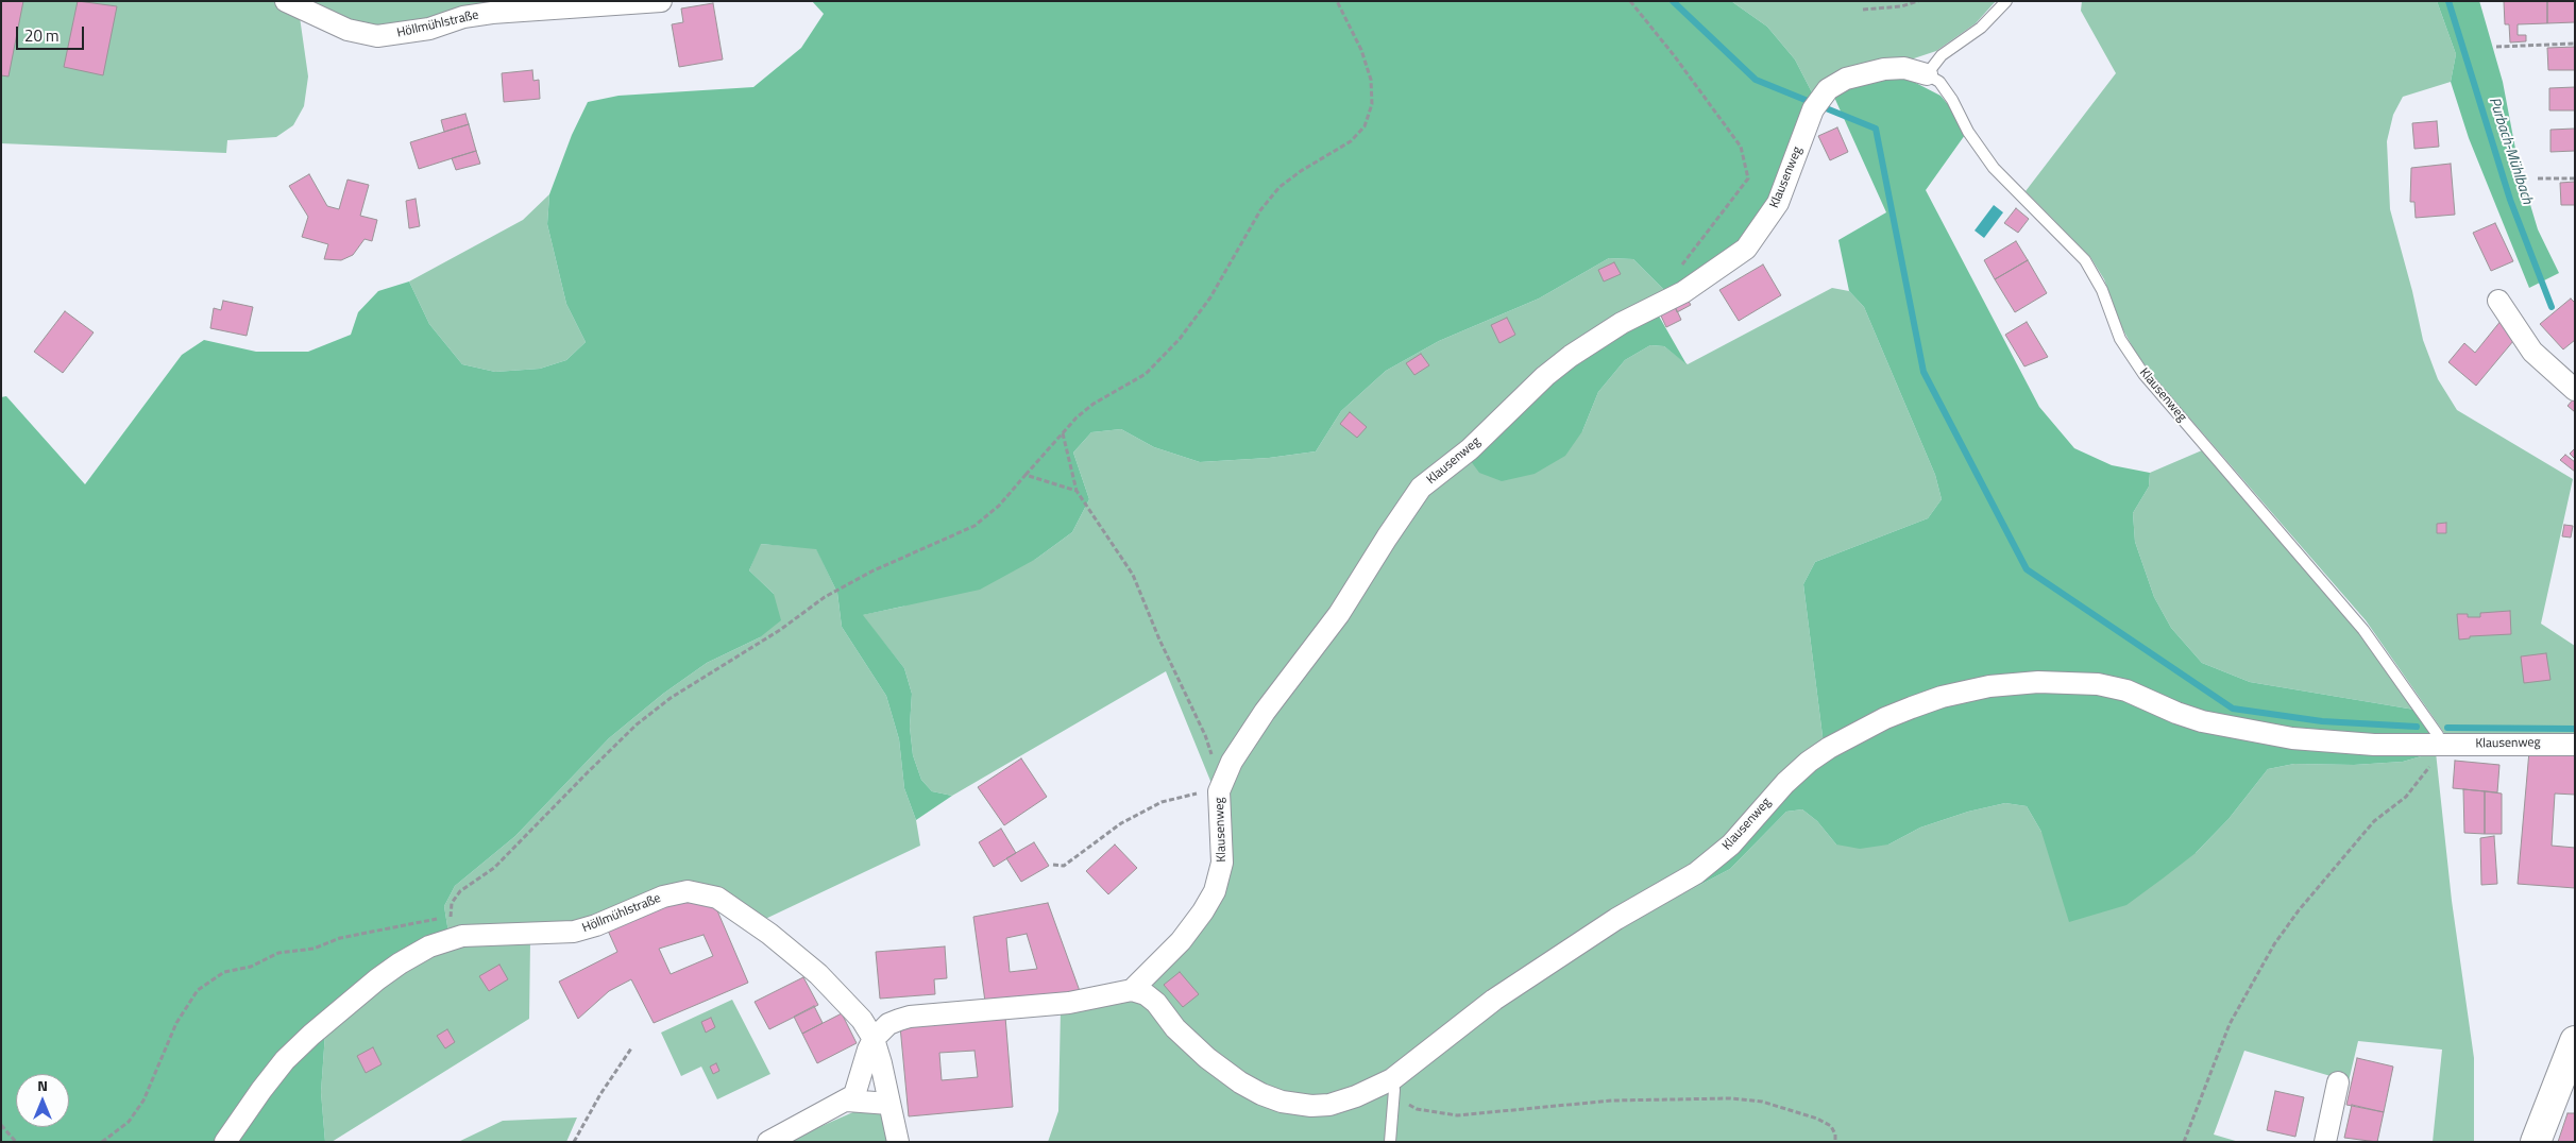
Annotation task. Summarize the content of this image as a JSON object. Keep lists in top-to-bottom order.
{
  "streets": {
    "street": ["Höllmühlstraße", "Klausenweg"]
  },
  "water": ["Purbach-Mühlbach"],
  "scale_bar": "20 m",
  "north": "top"
}
